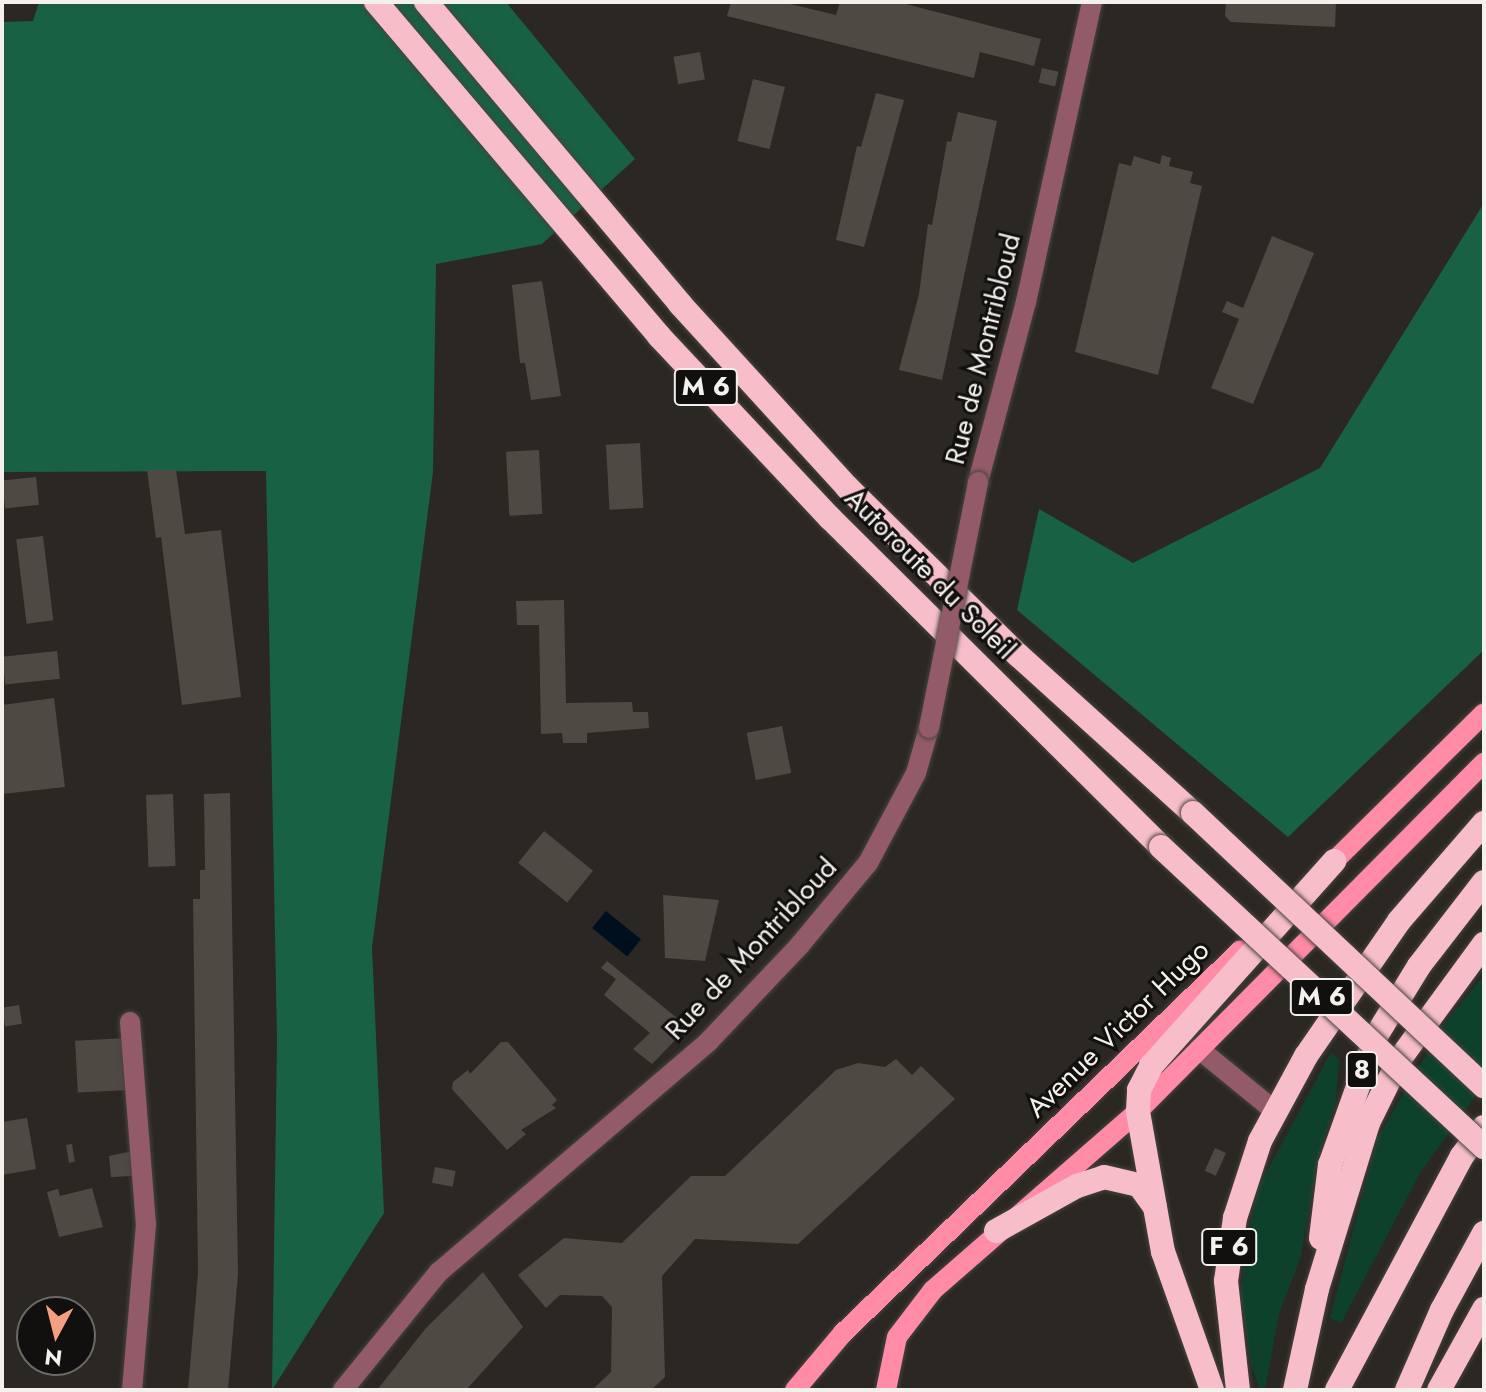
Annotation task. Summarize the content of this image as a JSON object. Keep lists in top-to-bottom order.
{
  "streets": {
    "highway": [
      "M 6",
      "Autoroute du Soleil",
      "8",
      "F 6"
    ],
    "main road": ["Avenue Victor Hugo"],
    "street": ["Rue de Montribloud"]
  },
  "north": "bottom"
}
